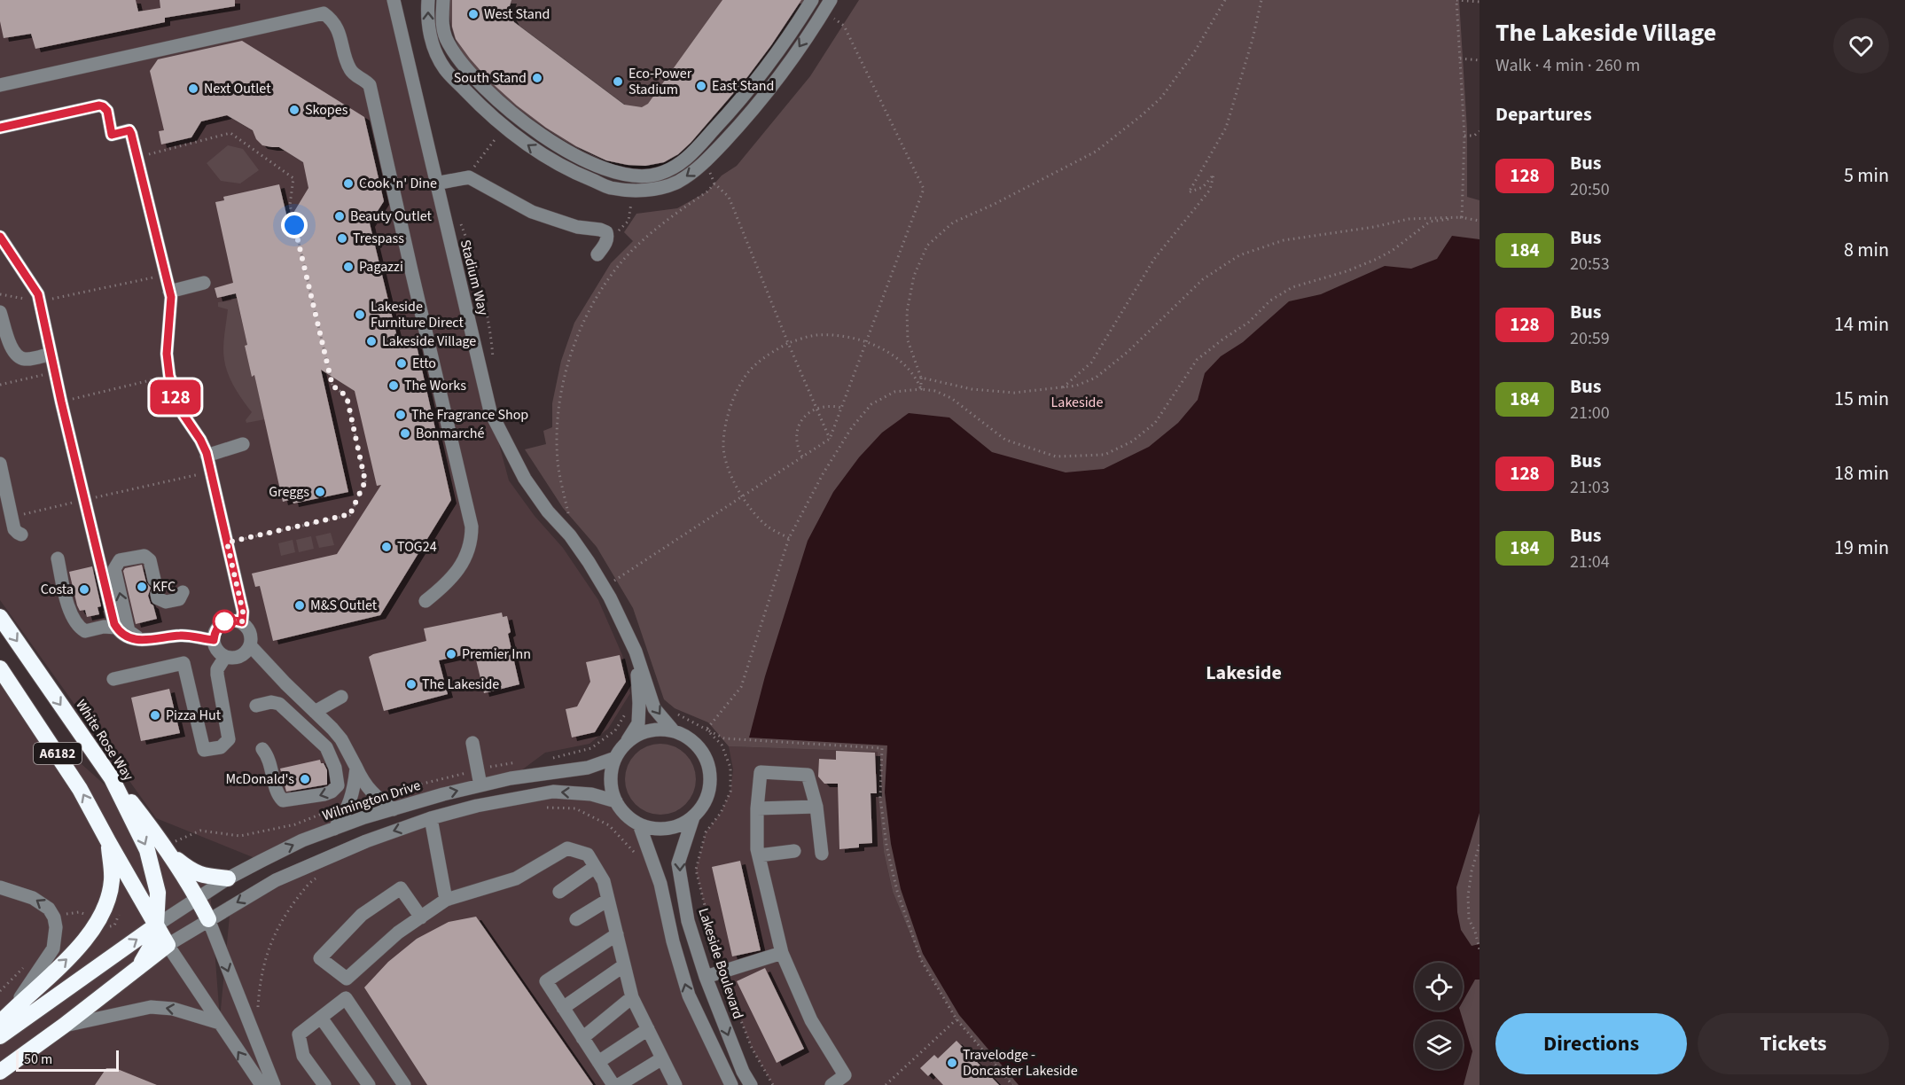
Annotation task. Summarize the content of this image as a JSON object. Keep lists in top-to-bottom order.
{
  "streets": {
    "highway": ["White Rose Way", "A6182"],
    "street": ["Stadium Way", "Wilmington Drive", "Lakeside Boulevard"]
  },
  "crossings": [
    ["Stadium Way", "Wilmington Drive"],
    ["Stadium Way", "Lakeside Boulevard"],
    ["White Rose Way", "A6182"],
    ["White Rose Way", "Wilmington Drive"],
    ["A6182", "Wilmington Drive"],
    ["Wilmington Drive", "Lakeside Boulevard"]
  ],
  "districts": ["Lakeside"],
  "parks": ["Lakeside"],
  "places": [
    "West Stand",
    "South Stand",
    "Eco-Power Stadium",
    "East Stand",
    "Next Outlet",
    "Skopes",
    "Cook 'n' Dine",
    "Beauty Outlet",
    "Trespass",
    "Pagazzi",
    "Lakeside Furniture Direct",
    "Lakeside Village",
    "Etto",
    "The Works",
    "The Fragrance Shop",
    "Bonmarché",
    "Greggs",
    "TOG24",
    "KFC",
    "Costa",
    "M&S Outlet",
    "Premier Inn",
    "The Lakeside",
    "Pizza Hut",
    "McDonald's",
    "Travelodge - Doncaster Lakeside"
  ],
  "lines": ["bus line 128"],
  "scale_bar": "50 m",
  "page": {
    "on_map": "128",
    "heading": [
      ["The Lakeside Village", "Walk · 4 min · 260 m"],
      "Departures"
    ],
    "list": [
      {
        "mark": "128",
        "name": "Bus",
        "note": "20:50",
        "value": "5 min"
      },
      {
        "mark": "184",
        "name": "Bus",
        "note": "20:53",
        "value": "8 min"
      },
      {
        "mark": "128",
        "name": "Bus",
        "note": "20:59",
        "value": "14 min"
      },
      {
        "mark": "184",
        "name": "Bus",
        "note": "21:00",
        "value": "15 min"
      },
      {
        "mark": "128",
        "name": "Bus",
        "note": "21:03",
        "value": "18 min"
      },
      {
        "mark": "184",
        "name": "Bus",
        "note": "21:04",
        "value": "19 min"
      }
    ],
    "buttons": ["Directions", "Tickets"],
    "scale": "50 m"
  }
}
